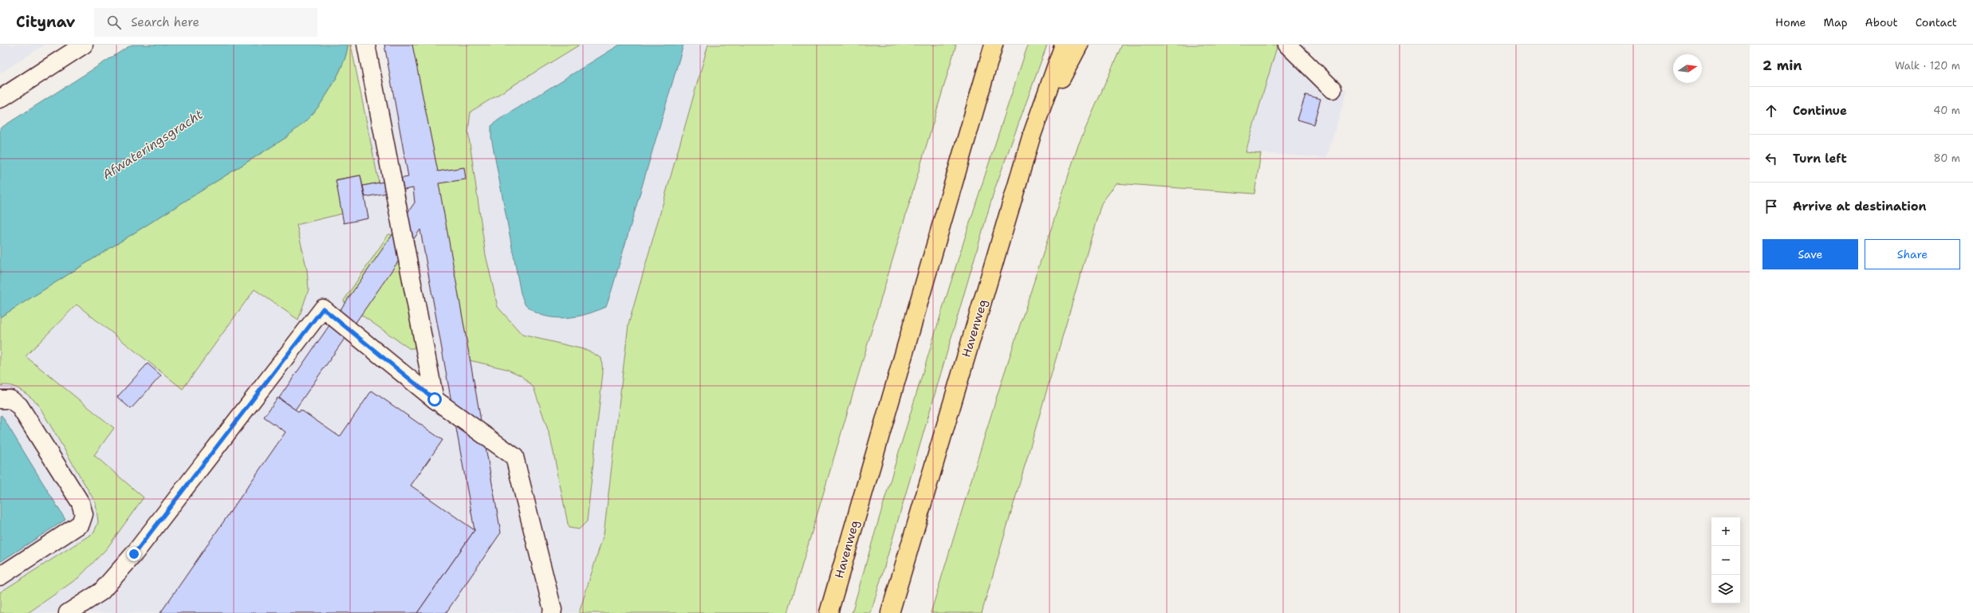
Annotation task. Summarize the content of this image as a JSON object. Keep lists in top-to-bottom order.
{
  "streets": {
    "highway": ["Havenweg"]
  },
  "water": ["Afwateringsgracht"],
  "north": "right",
  "page": {
    "header": "Citynav",
    "search": "Search here",
    "nav": [
      "Home",
      "Map",
      "About",
      "Contact"
    ],
    "heading": ["2 min", "Walk · 120 m"],
    "list": [
      ["Continue", "40 m"],
      ["Turn left", "80 m"],
      "Arrive at destination"
    ],
    "buttons": ["Save", "Share"],
    "map_buttons": ["+", "−"]
  }
}
